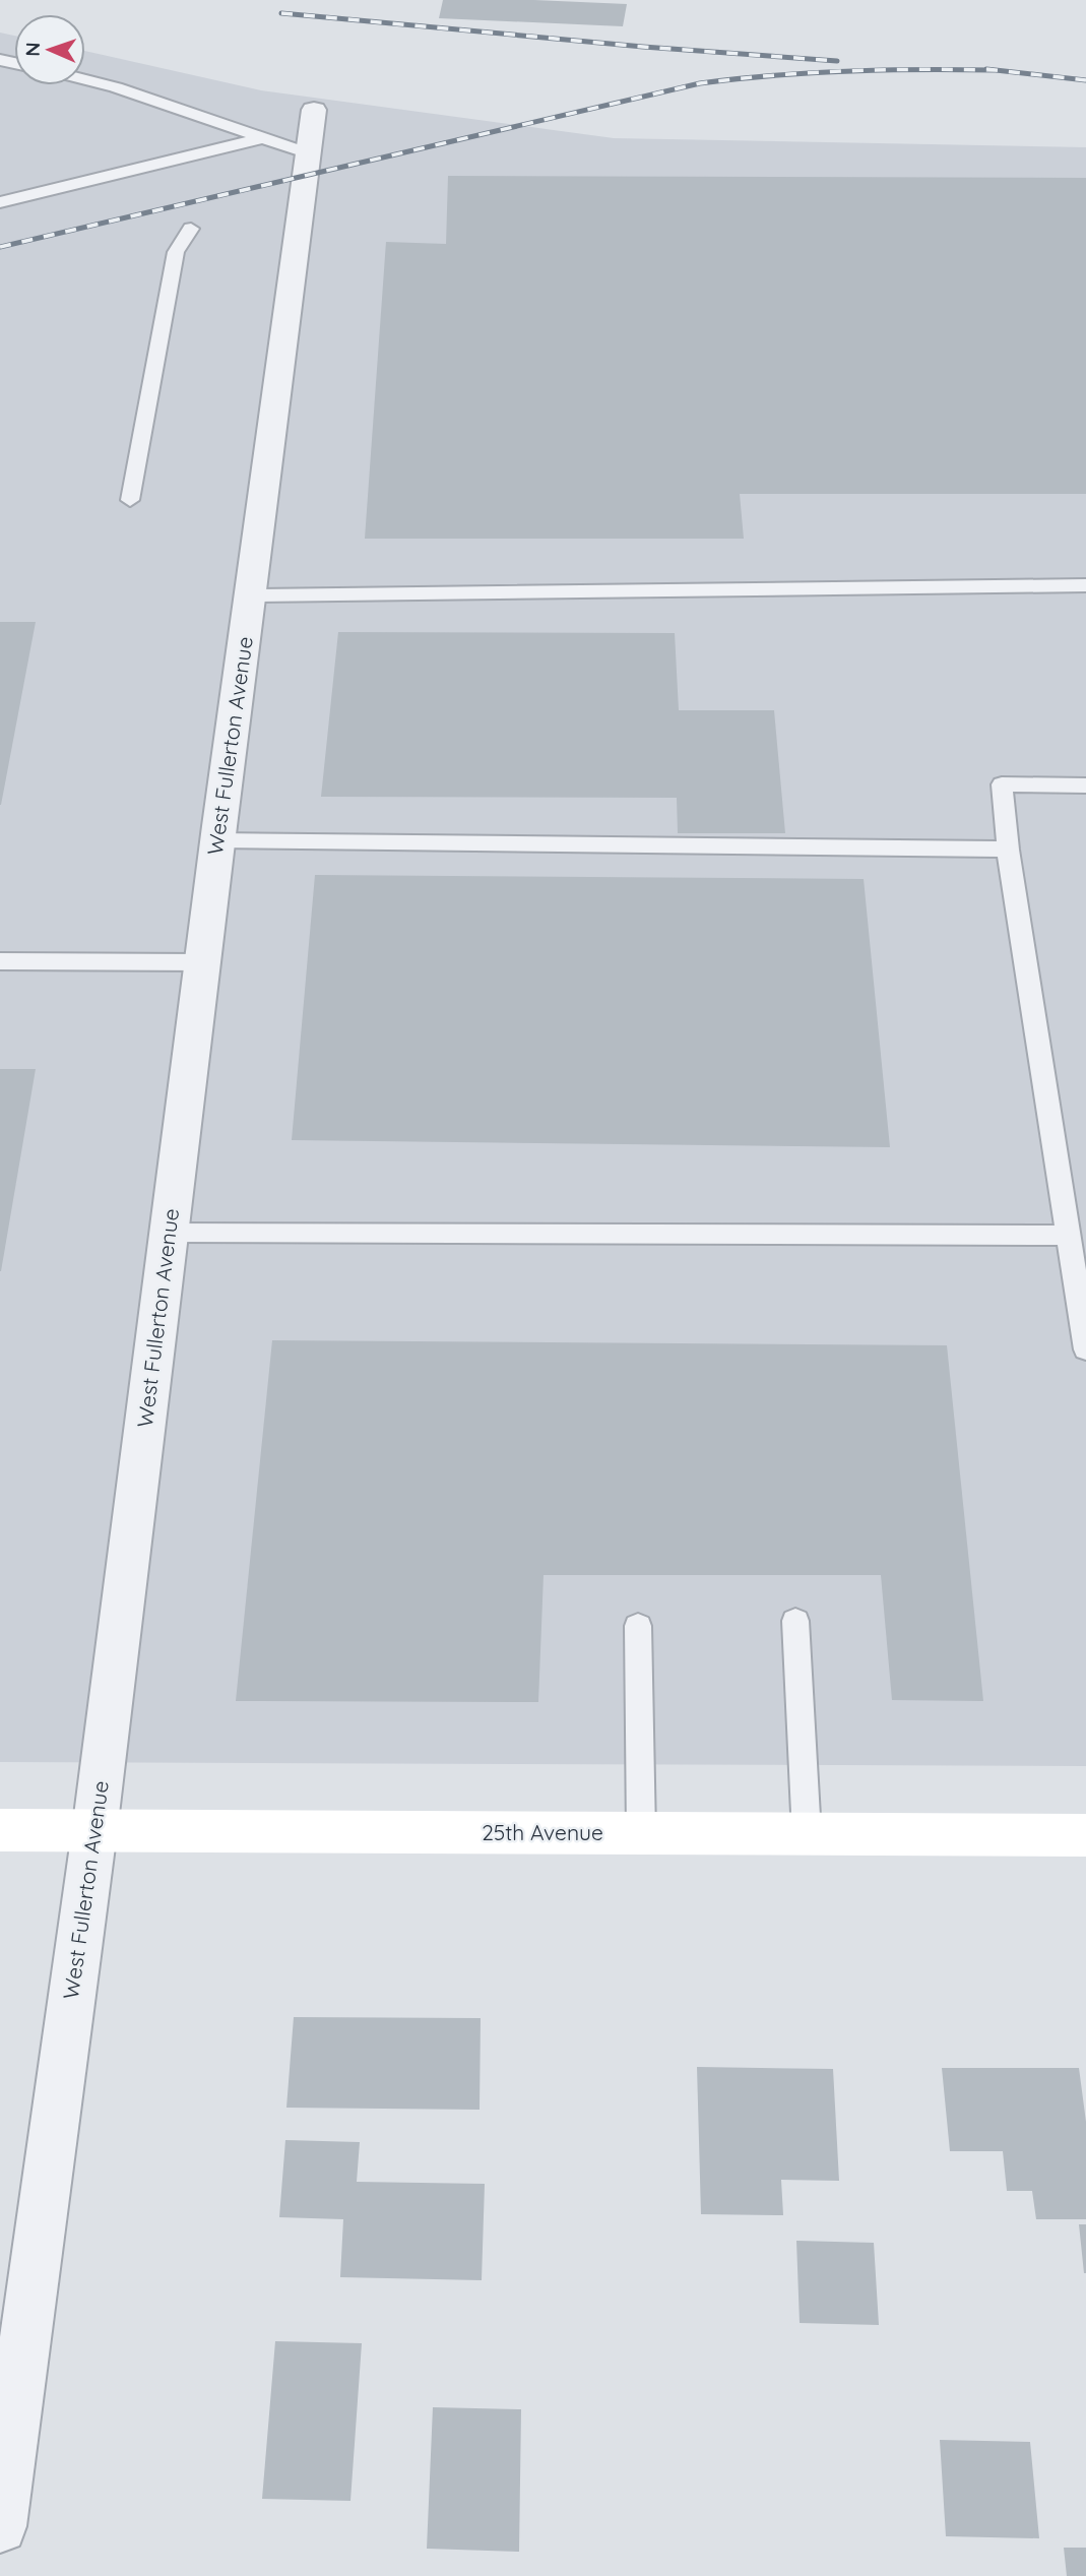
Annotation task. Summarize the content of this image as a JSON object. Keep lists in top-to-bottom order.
{
  "streets": {
    "main road": ["25th Avenue"],
    "street": ["West Fullerton Avenue"]
  },
  "crossings": [
    ["West Fullerton Avenue", "25th Avenue"]
  ],
  "north": "left"
}
